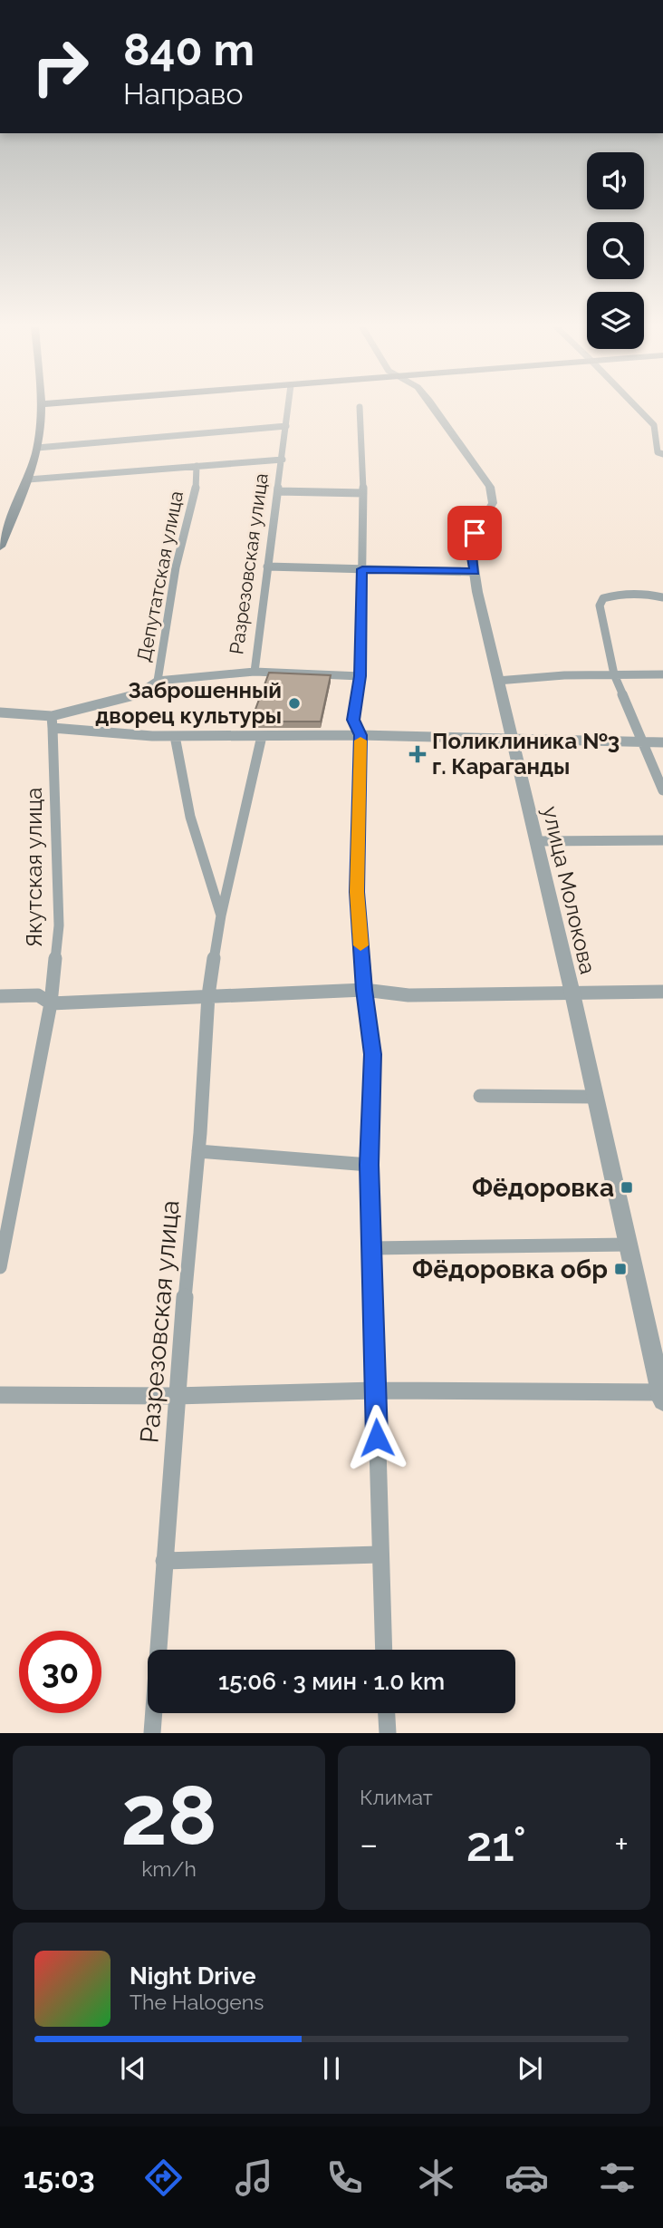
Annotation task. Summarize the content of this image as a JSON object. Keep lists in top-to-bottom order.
{
  "streets": {
    "street": [
      "Разрезовская улица",
      "Депутатская улица",
      "Якутская улица",
      "улица Молокова"
    ]
  },
  "crossings": [
    ["Депутатская улица", "Якутская улица"]
  ],
  "places": {
    "other": ["Заброшенный дворец культуры"],
    "health": ["Поликлиника №3 г. Караганды"],
    "transit": ["Фёдоровка", "Фёдоровка обр"]
  },
  "page": {
    "turn": ["840 m", "Направо"],
    "limit": "30",
    "trip": "15:06 · 3 мин · 1.0 km",
    "tile": [
      ["28", "km/h"],
      "Климат"
    ],
    "heat": ["−", "21°", "+"],
    "song": ["Night Drive", "The Halogens"],
    "tabs": "15:03"
  }
}
